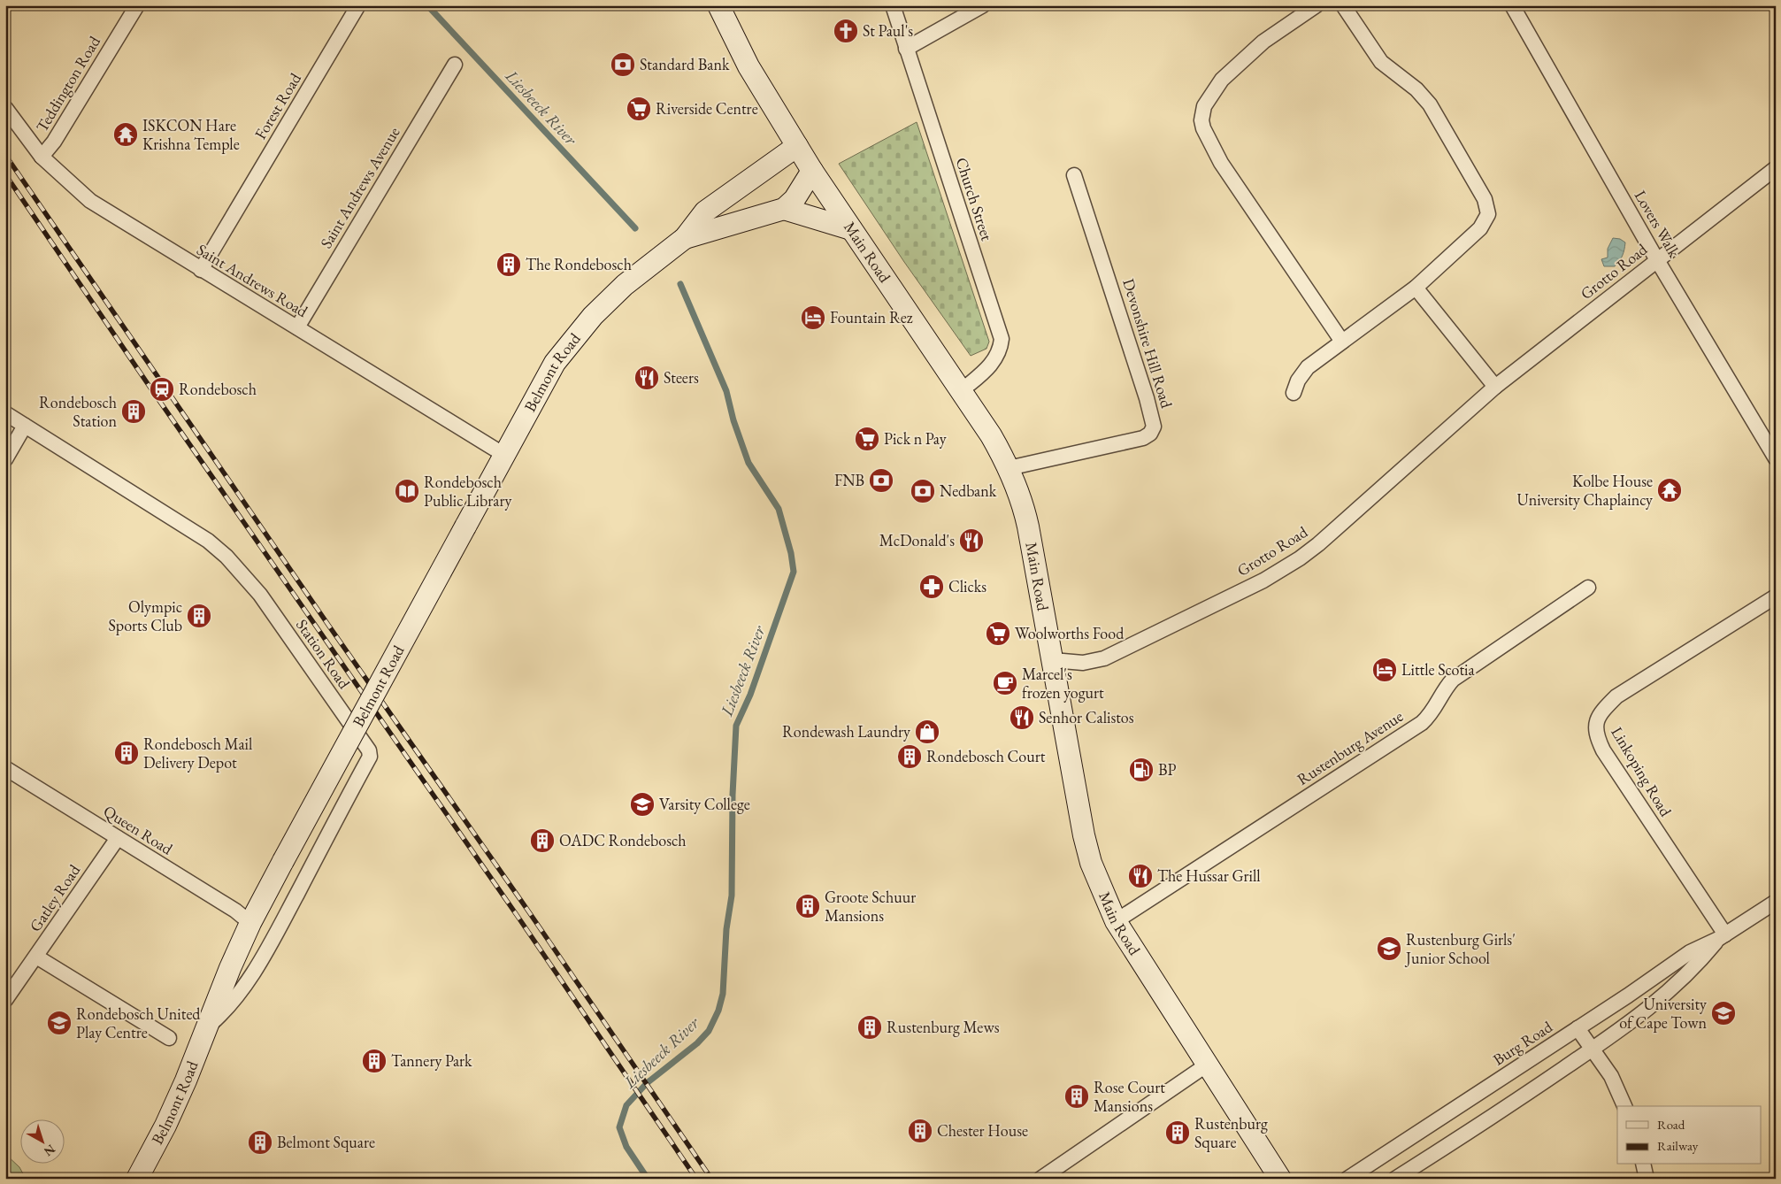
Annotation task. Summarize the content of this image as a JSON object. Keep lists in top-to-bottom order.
{
  "streets": {
    "main road": ["Main Road", "Belmont Road"],
    "street": [
      "Teddington Road",
      "Forest Road",
      "Saint Andrews Avenue",
      "Church Street",
      "Lovers Walk",
      "Grotto Road",
      "Saint Andrews Road",
      "Devonshire Hill Road",
      "Station Road",
      "Rustenburg Avenue",
      "Linkoping Road",
      "Queen Road",
      "Gatley Road",
      "Burg Road"
    ]
  },
  "crossings": [
    ["Teddington Road", "Saint Andrews Road"],
    ["Forest Road", "Saint Andrews Road"],
    ["Saint Andrews Avenue", "Saint Andrews Road"],
    ["Church Street", "Main Road"],
    ["Lovers Walk", "Grotto Road"],
    ["Main Road", "Grotto Road"],
    ["Main Road", "Devonshire Hill Road"],
    ["Main Road", "Belmont Road"],
    ["Main Road", "Rustenburg Avenue"],
    ["Saint Andrews Road", "Belmont Road"],
    ["Belmont Road", "Station Road"],
    ["Belmont Road", "Queen Road"],
    ["Linkoping Road", "Burg Road"],
    ["Queen Road", "Gatley Road"]
  ],
  "water": ["Liesbeeck River"],
  "places": {
    "church": ["St Paul's"],
    "bank": ["Standard Bank", "FNB", "Nedbank"],
    "supermarket": ["Riverside Centre", "Pick n Pay", "Woolworths Food"],
    "temple": ["ISKCON Hare Krishna Temple", "Kolbe House University Chaplaincy"],
    "building": [
      "The Rondebosch",
      "Rondebosch Station",
      "Olympic Sports Club",
      "Rondebosch Mail Delivery Depot",
      "Rondebosch Court",
      "OADC Rondebosch",
      "Groote Schuur Mansions",
      "Rustenburg Mews",
      "Tannery Park",
      "Rose Court Mansions",
      "Chester House",
      "Rustenburg Square",
      "Belmont Square"
    ],
    "hotel": ["Fountain Rez", "Little Scotia"],
    "restaurant": [
      "Steers",
      "McDonald's",
      "Senhor Calistos",
      "The Hussar Grill"
    ],
    "station": ["Rondebosch"],
    "library": ["Rondebosch Public Library"],
    "pharmacy": ["Clicks"],
    "cafe": ["Marcel's frozen yogurt"],
    "shop": ["Rondewash Laundry"],
    "fuel station": ["BP"],
    "school or university": [
      "Varsity College",
      "Rustenburg Girls' Junior School",
      "University of Cape Town",
      "Rondebosch United Play Centre"
    ]
  },
  "legend": ["Road", "Railway"],
  "north": "bottom right"
}
